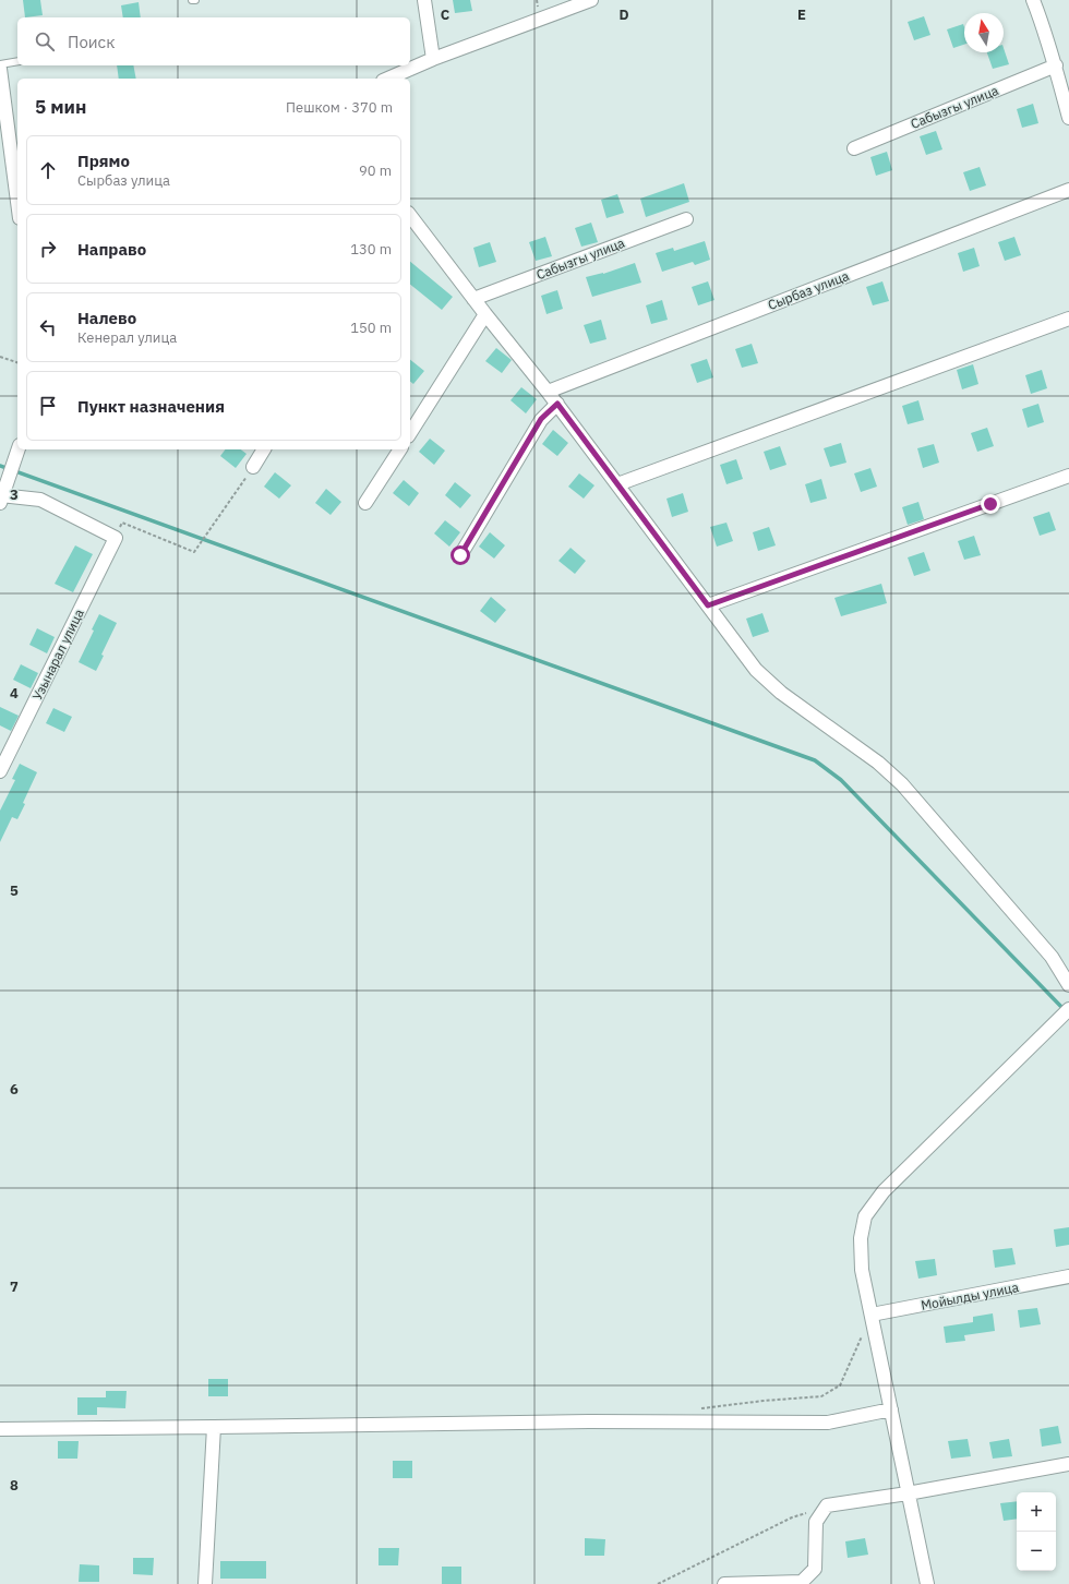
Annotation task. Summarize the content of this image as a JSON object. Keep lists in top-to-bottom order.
{
  "streets": {
    "street": [
      "Сабызгы улица",
      "Сырбаз улица",
      "Узынарал улица",
      "Мойылды улица"
    ]
  },
  "north": "top",
  "page": {
    "search": "Поиск",
    "heading": ["5 мин", "Пешком · 370 m"],
    "list": [
      ["Прямо", "Сырбаз улица", "90 m"],
      ["Направо", "130 m"],
      ["Налево", "Кенерал улица", "150 m"],
      "Пункт назначения"
    ],
    "map_buttons": ["+", "−"]
  },
  "grid": {
    "columns": ["C", "D", "E"],
    "rows": [
      "3",
      "4",
      "5",
      "6",
      "7",
      "8"
    ]
  }
}
